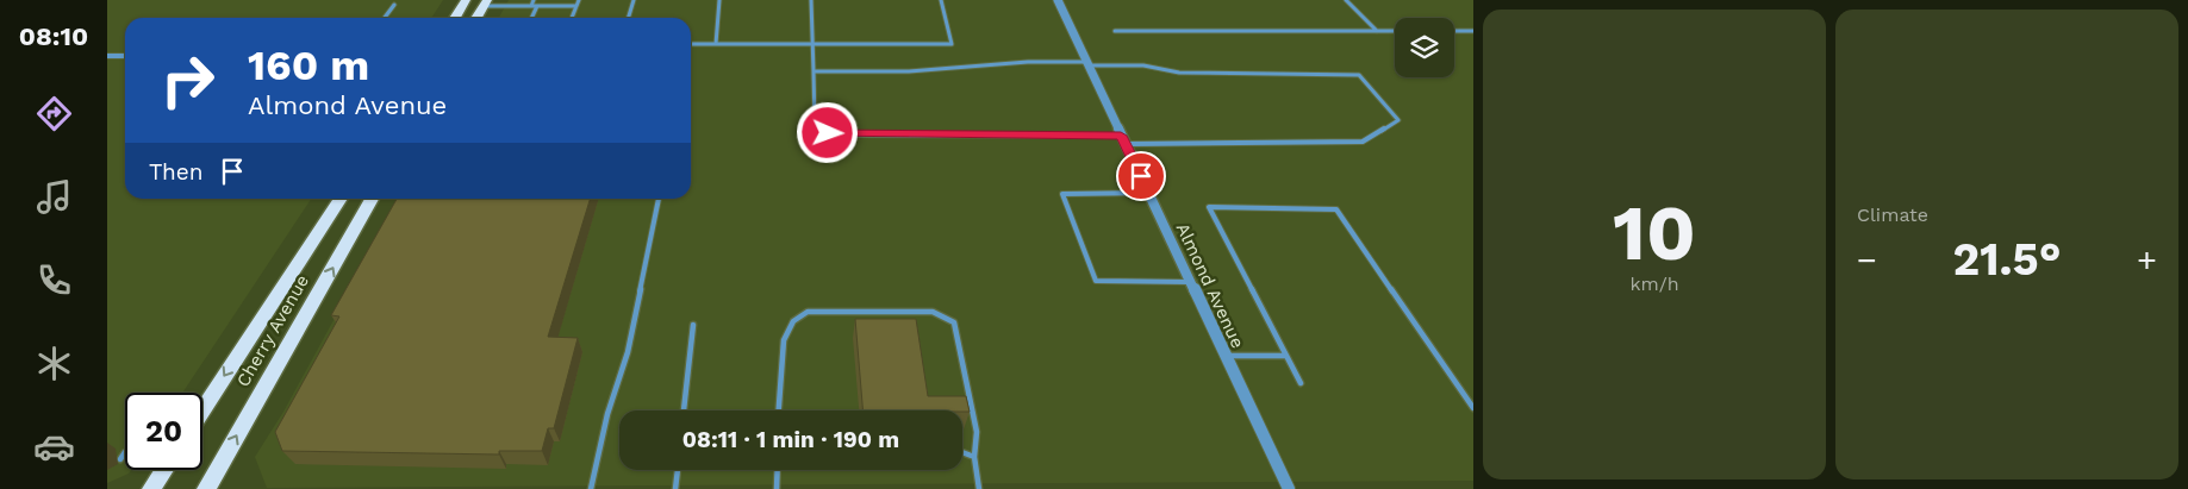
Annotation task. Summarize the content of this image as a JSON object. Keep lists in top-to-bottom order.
{
  "streets": {
    "main road": ["Cherry Avenue"],
    "street": ["Almond Avenue"]
  },
  "page": {
    "tabs": "08:10",
    "tile": [
      ["10", "km/h"],
      "Climate"
    ],
    "turn": ["160 m", "Almond Avenue"],
    "then": "Then",
    "heat": ["−", "21.5°", "+"],
    "limit": "20",
    "trip": "08:11 · 1 min · 190 m"
  }
}
